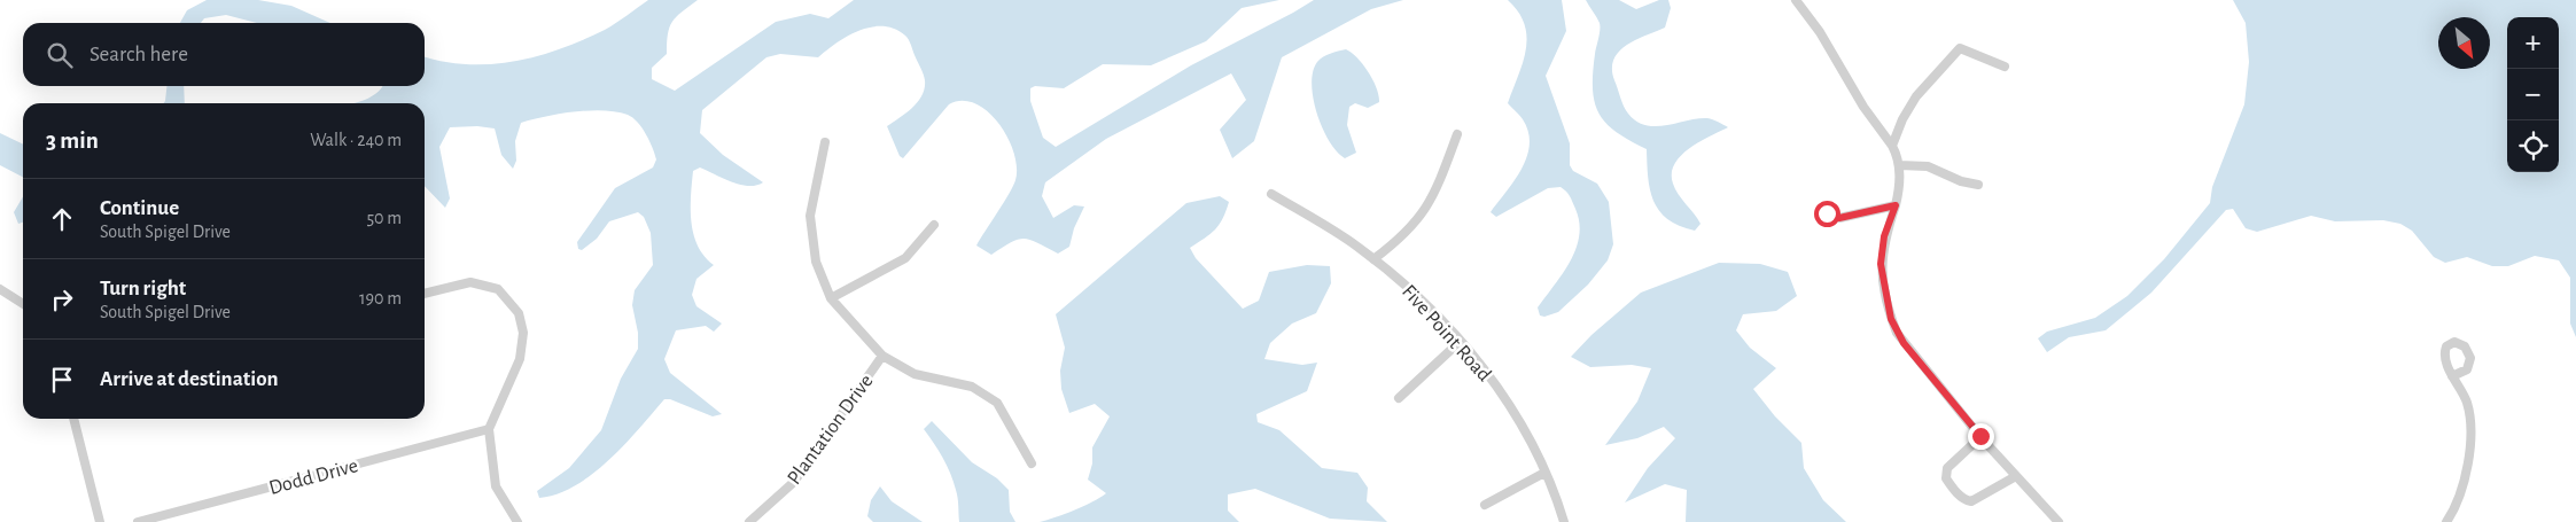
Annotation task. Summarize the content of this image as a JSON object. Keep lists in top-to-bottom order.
{
  "streets": {
    "street": ["Five Point Road", "Plantation Drive", "Dodd Drive"]
  },
  "north": "bottom right",
  "page": {
    "map_buttons": ["+", "−"],
    "search": "Search here",
    "heading": ["3 min", "Walk · 240 m"],
    "list": [
      ["Continue", "South Spigel Drive", "50 m"],
      ["Turn right", "South Spigel Drive", "190 m"],
      "Arrive at destination"
    ]
  }
}
